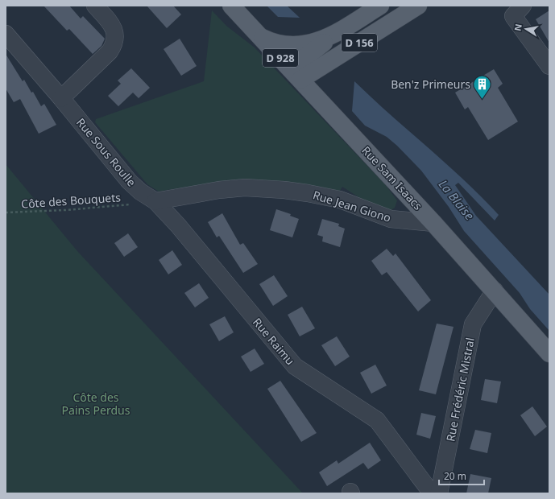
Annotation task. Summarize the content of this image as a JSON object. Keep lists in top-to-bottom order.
{
  "streets": {
    "main road": ["D 156", "D 928", "Rue Sam Isaacs"],
    "street": [
      "Rue Sous Roulle",
      "Rue Jean Giono",
      "Rue Raimu",
      "Rue Frédéric Mistral"
    ],
    "path": ["Côte des Bouquets"]
  },
  "crossings": [
    ["D 156", "Rue Sam Isaacs"],
    ["Rue Sous Roulle", "Rue Jean Giono"],
    ["Rue Sous Roulle", "Rue Raimu"],
    ["Rue Sam Isaacs", "Rue Jean Giono"],
    ["Rue Sam Isaacs", "Rue Frédéric Mistral"],
    ["Rue Jean Giono", "Rue Raimu"]
  ],
  "water": ["La Blaise"],
  "parks": ["Côte des Pains Perdus"],
  "places": {
    "building": ["Ben'z Primeurs"]
  },
  "scale_bar": "20 m",
  "north": "left"
}
